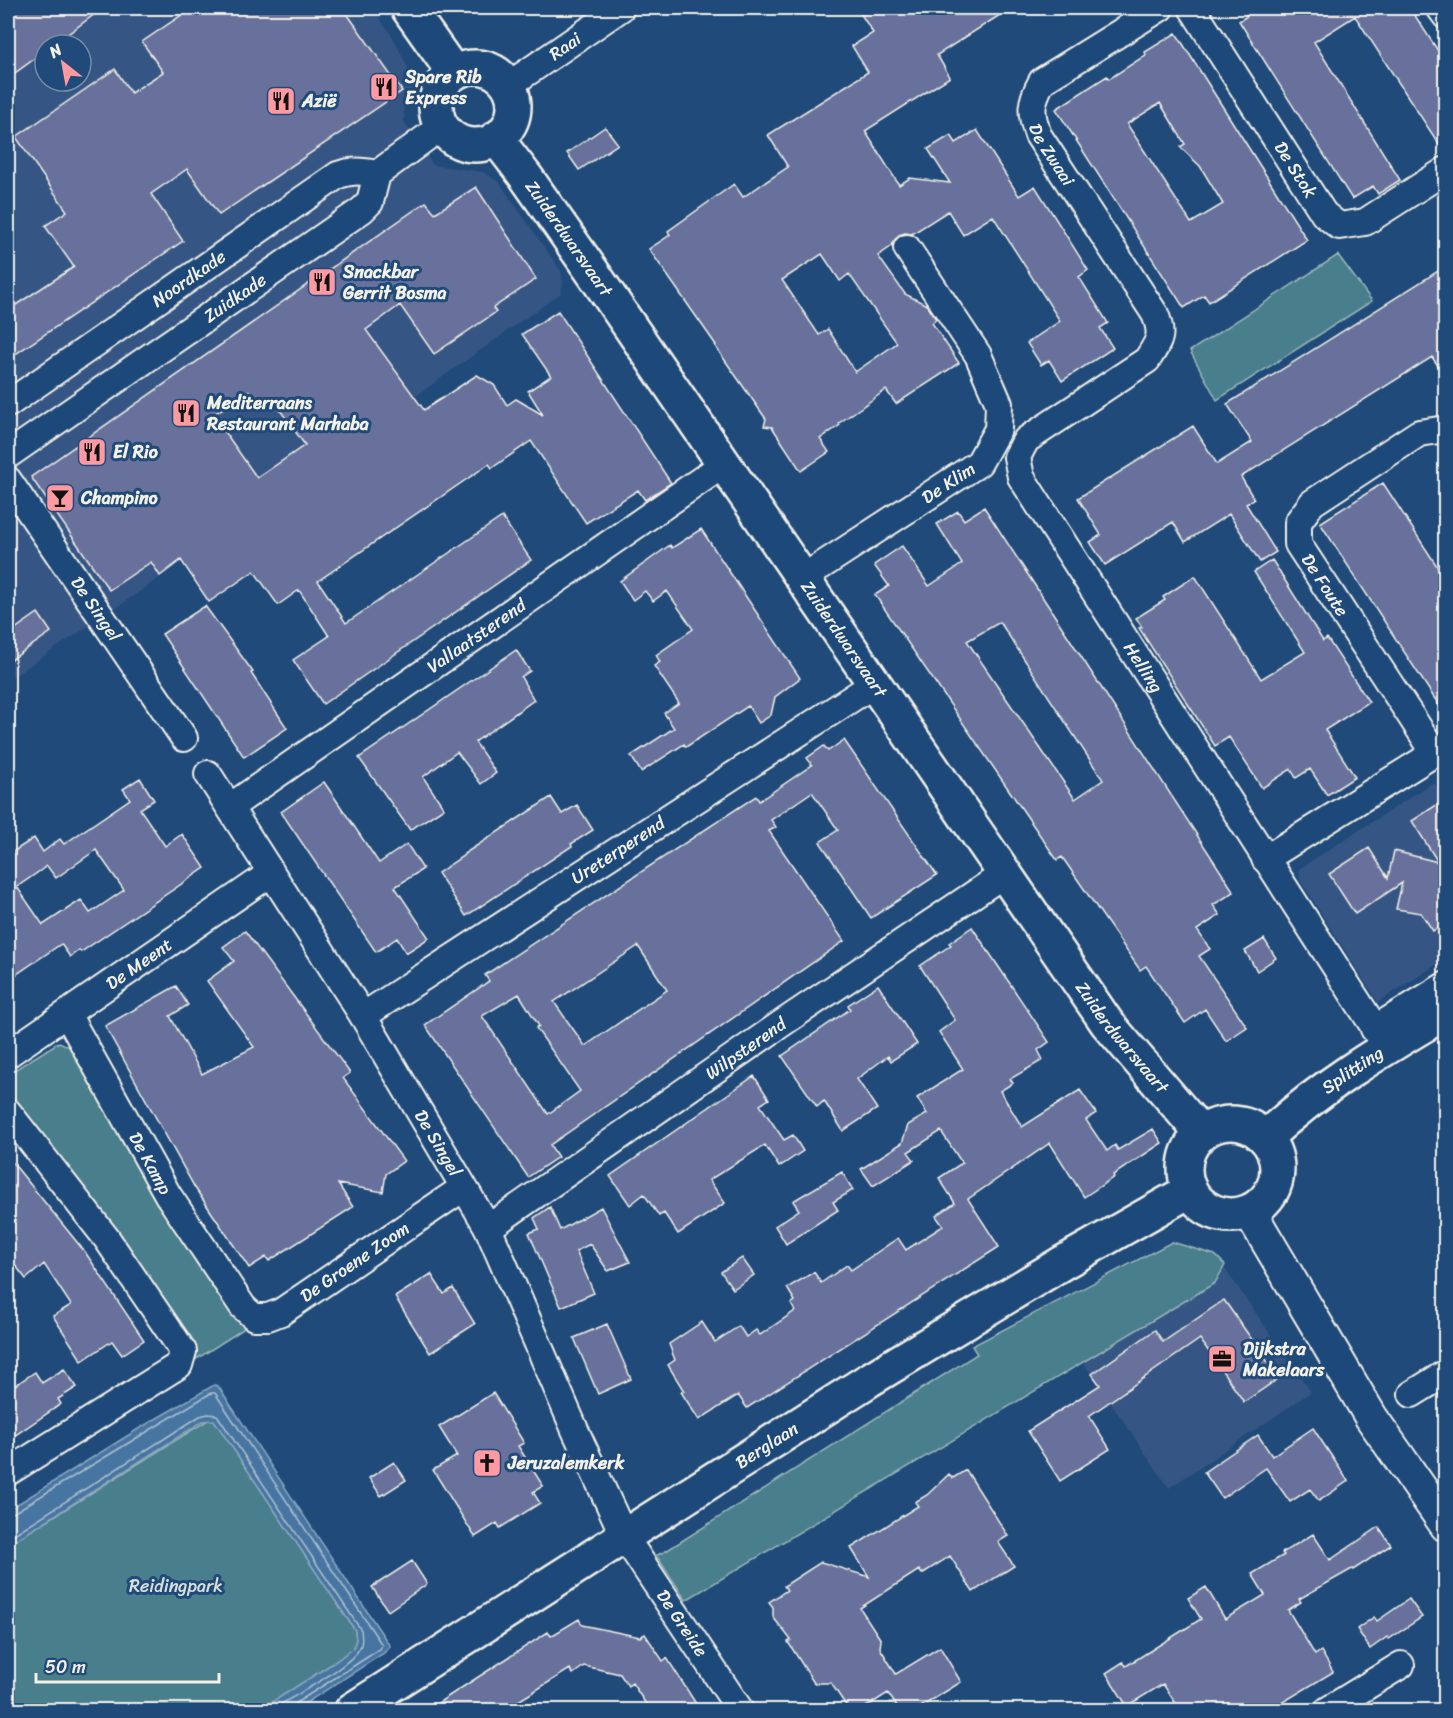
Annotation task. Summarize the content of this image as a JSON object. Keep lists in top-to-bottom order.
{
  "streets": {
    "main road": ["Zuiderdwarsvaart", "Splitting", "Berglaan"],
    "street": [
      "Raai",
      "De Zwaai",
      "De Stok",
      "Noordkade",
      "Zuidkade",
      "De Klim",
      "De Foute",
      "De Singel",
      "Vallaatsterend",
      "Helling",
      "Ureterperend",
      "De Meent",
      "Wilpsterend",
      "De Kamp",
      "De Groene Zoom",
      "De Greide"
    ]
  },
  "crossings": [
    ["Raai", "Zuiderdwarsvaart"],
    ["De Zwaai", "Helling"],
    ["Zuiderdwarsvaart", "De Klim"],
    ["Zuiderdwarsvaart", "Vallaatsterend"],
    ["Zuiderdwarsvaart", "Ureterperend"],
    ["Zuiderdwarsvaart", "Wilpsterend"],
    ["Zuiderdwarsvaart", "Splitting"],
    ["Zuiderdwarsvaart", "Berglaan"],
    ["Noordkade", "Zuidkade"],
    ["De Singel", "Vallaatsterend"],
    ["De Singel", "Ureterperend"],
    ["De Singel", "De Meent"],
    ["De Singel", "Wilpsterend"],
    ["De Singel", "De Groene Zoom"],
    ["De Singel", "Berglaan"],
    ["De Singel", "De Greide"],
    ["Helling", "Splitting"],
    ["De Meent", "De Kamp"],
    ["Splitting", "Berglaan"],
    ["De Kamp", "De Groene Zoom"],
    ["Berglaan", "De Greide"]
  ],
  "parks": ["Reidingpark"],
  "places": {
    "restaurant": [
      "Spare Rib Express",
      "Azië",
      "Snackbar Gerrit Bosma",
      "Mediterraans Restaurant Marhaba",
      "El Rio"
    ],
    "bar": ["Champino"],
    "office": ["Dijkstra Makelaars"],
    "church": ["Jeruzalemkerk"]
  },
  "scale_bar": "50 m",
  "north": "top left"
}
